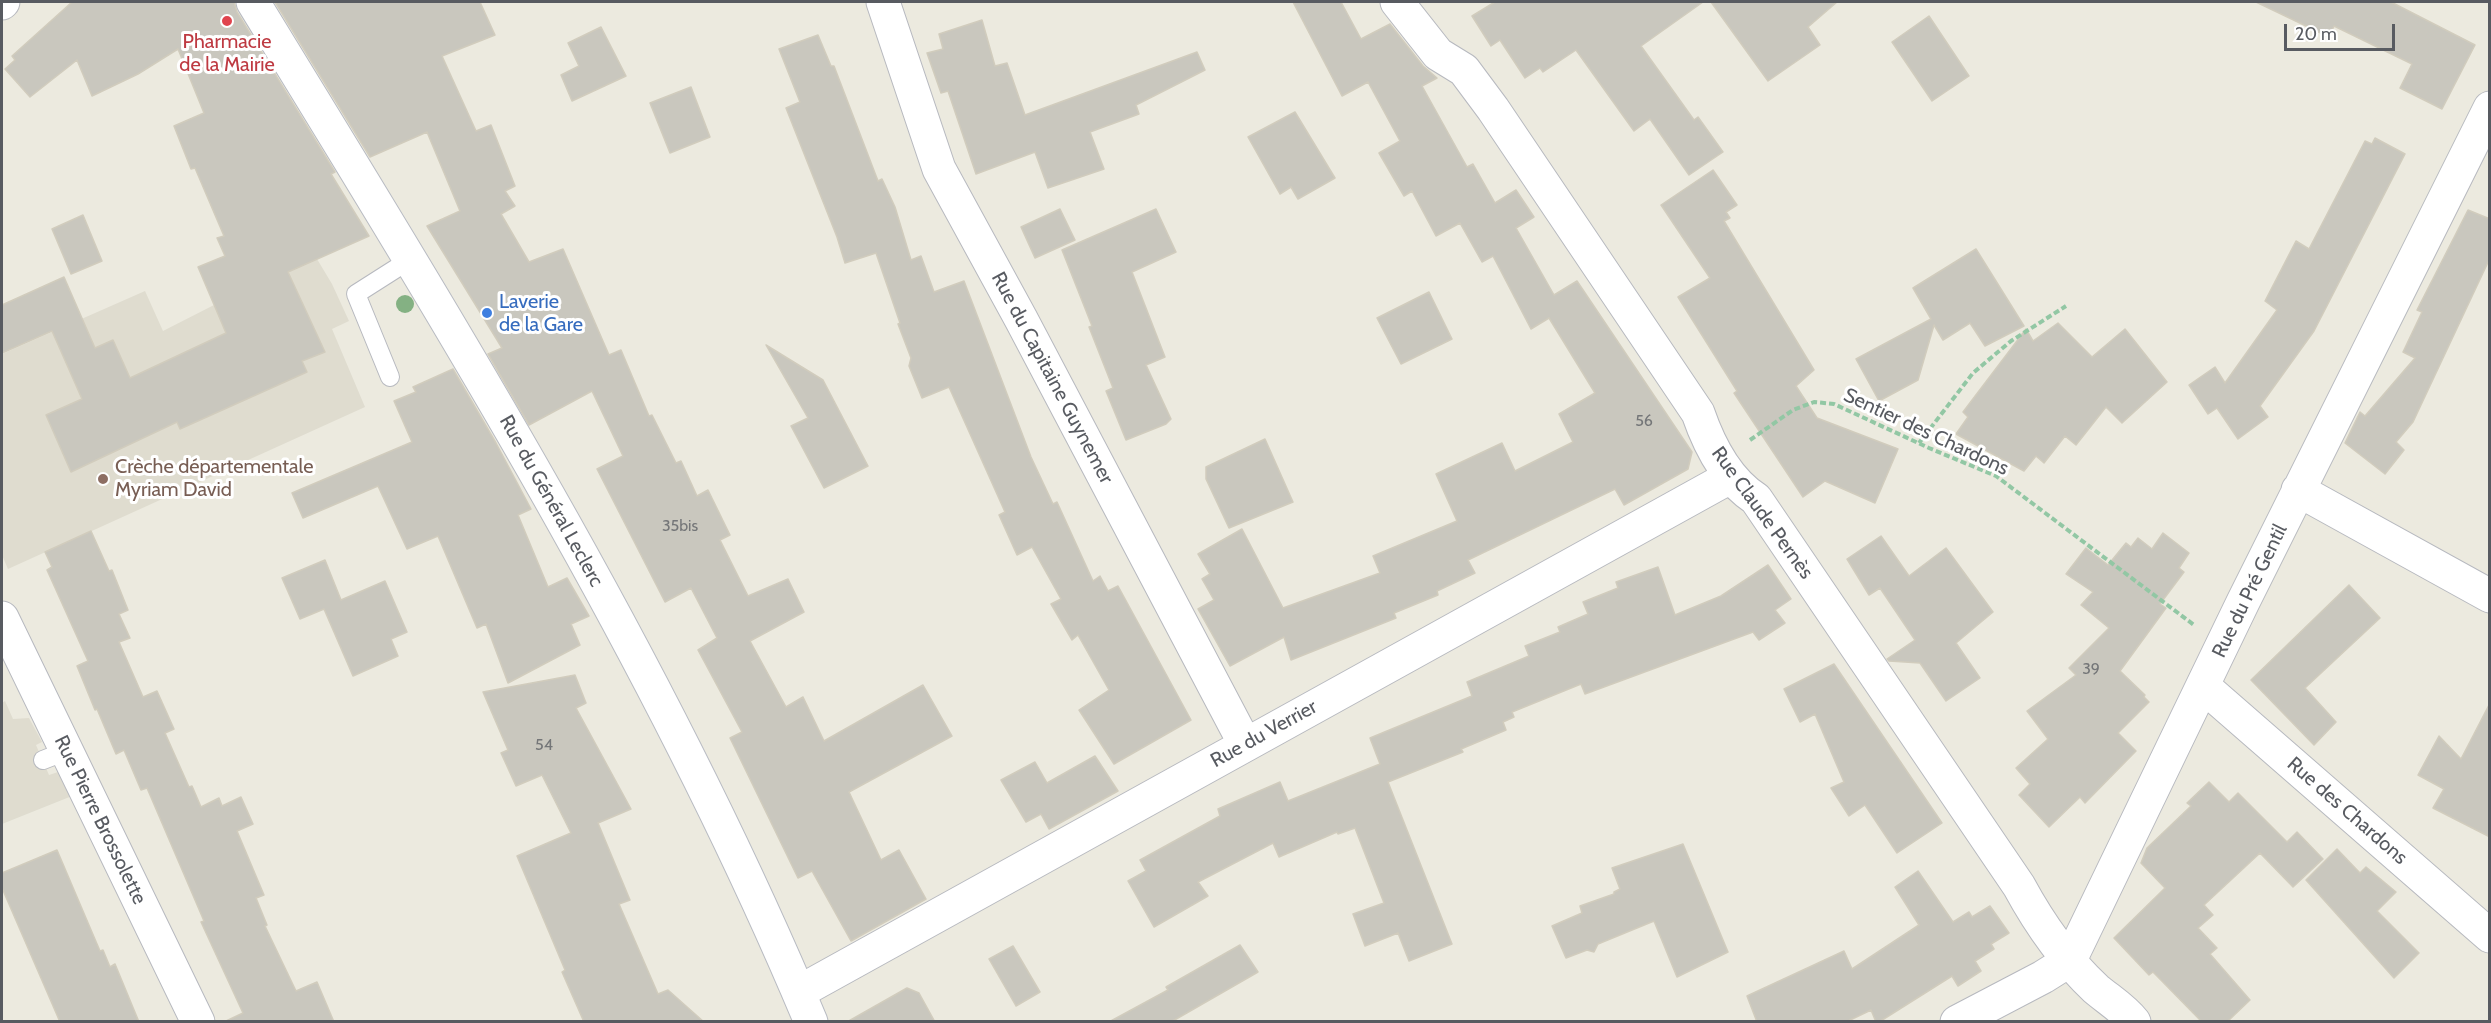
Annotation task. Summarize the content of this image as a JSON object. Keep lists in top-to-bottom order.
{
  "streets": {
    "street": [
      "Rue du Capitaine Guynemer",
      "Rue du Général Leclerc",
      "Rue Claude Pernès",
      "Rue du Pré Gentil",
      "Rue du Verrier",
      "Rue des Chardons",
      "Rue Pierre Brossolette"
    ],
    "path": ["Sentier des Chardons"]
  },
  "crossings": [
    ["Rue du Capitaine Guynemer", "Rue du Verrier"],
    ["Rue du Général Leclerc", "Rue du Verrier"],
    ["Rue Claude Pernès", "Rue du Pré Gentil"],
    ["Rue Claude Pernès", "Rue du Verrier"],
    ["Rue du Pré Gentil", "Rue des Chardons"]
  ],
  "places": ["Pharmacie de la Mairie", "Laverie de la Gare", "Crèche départementale Myriam David"],
  "house_numbers": [
    "56",
    "35bis",
    "39",
    "54"
  ],
  "scale_bar": "20 m"
}
